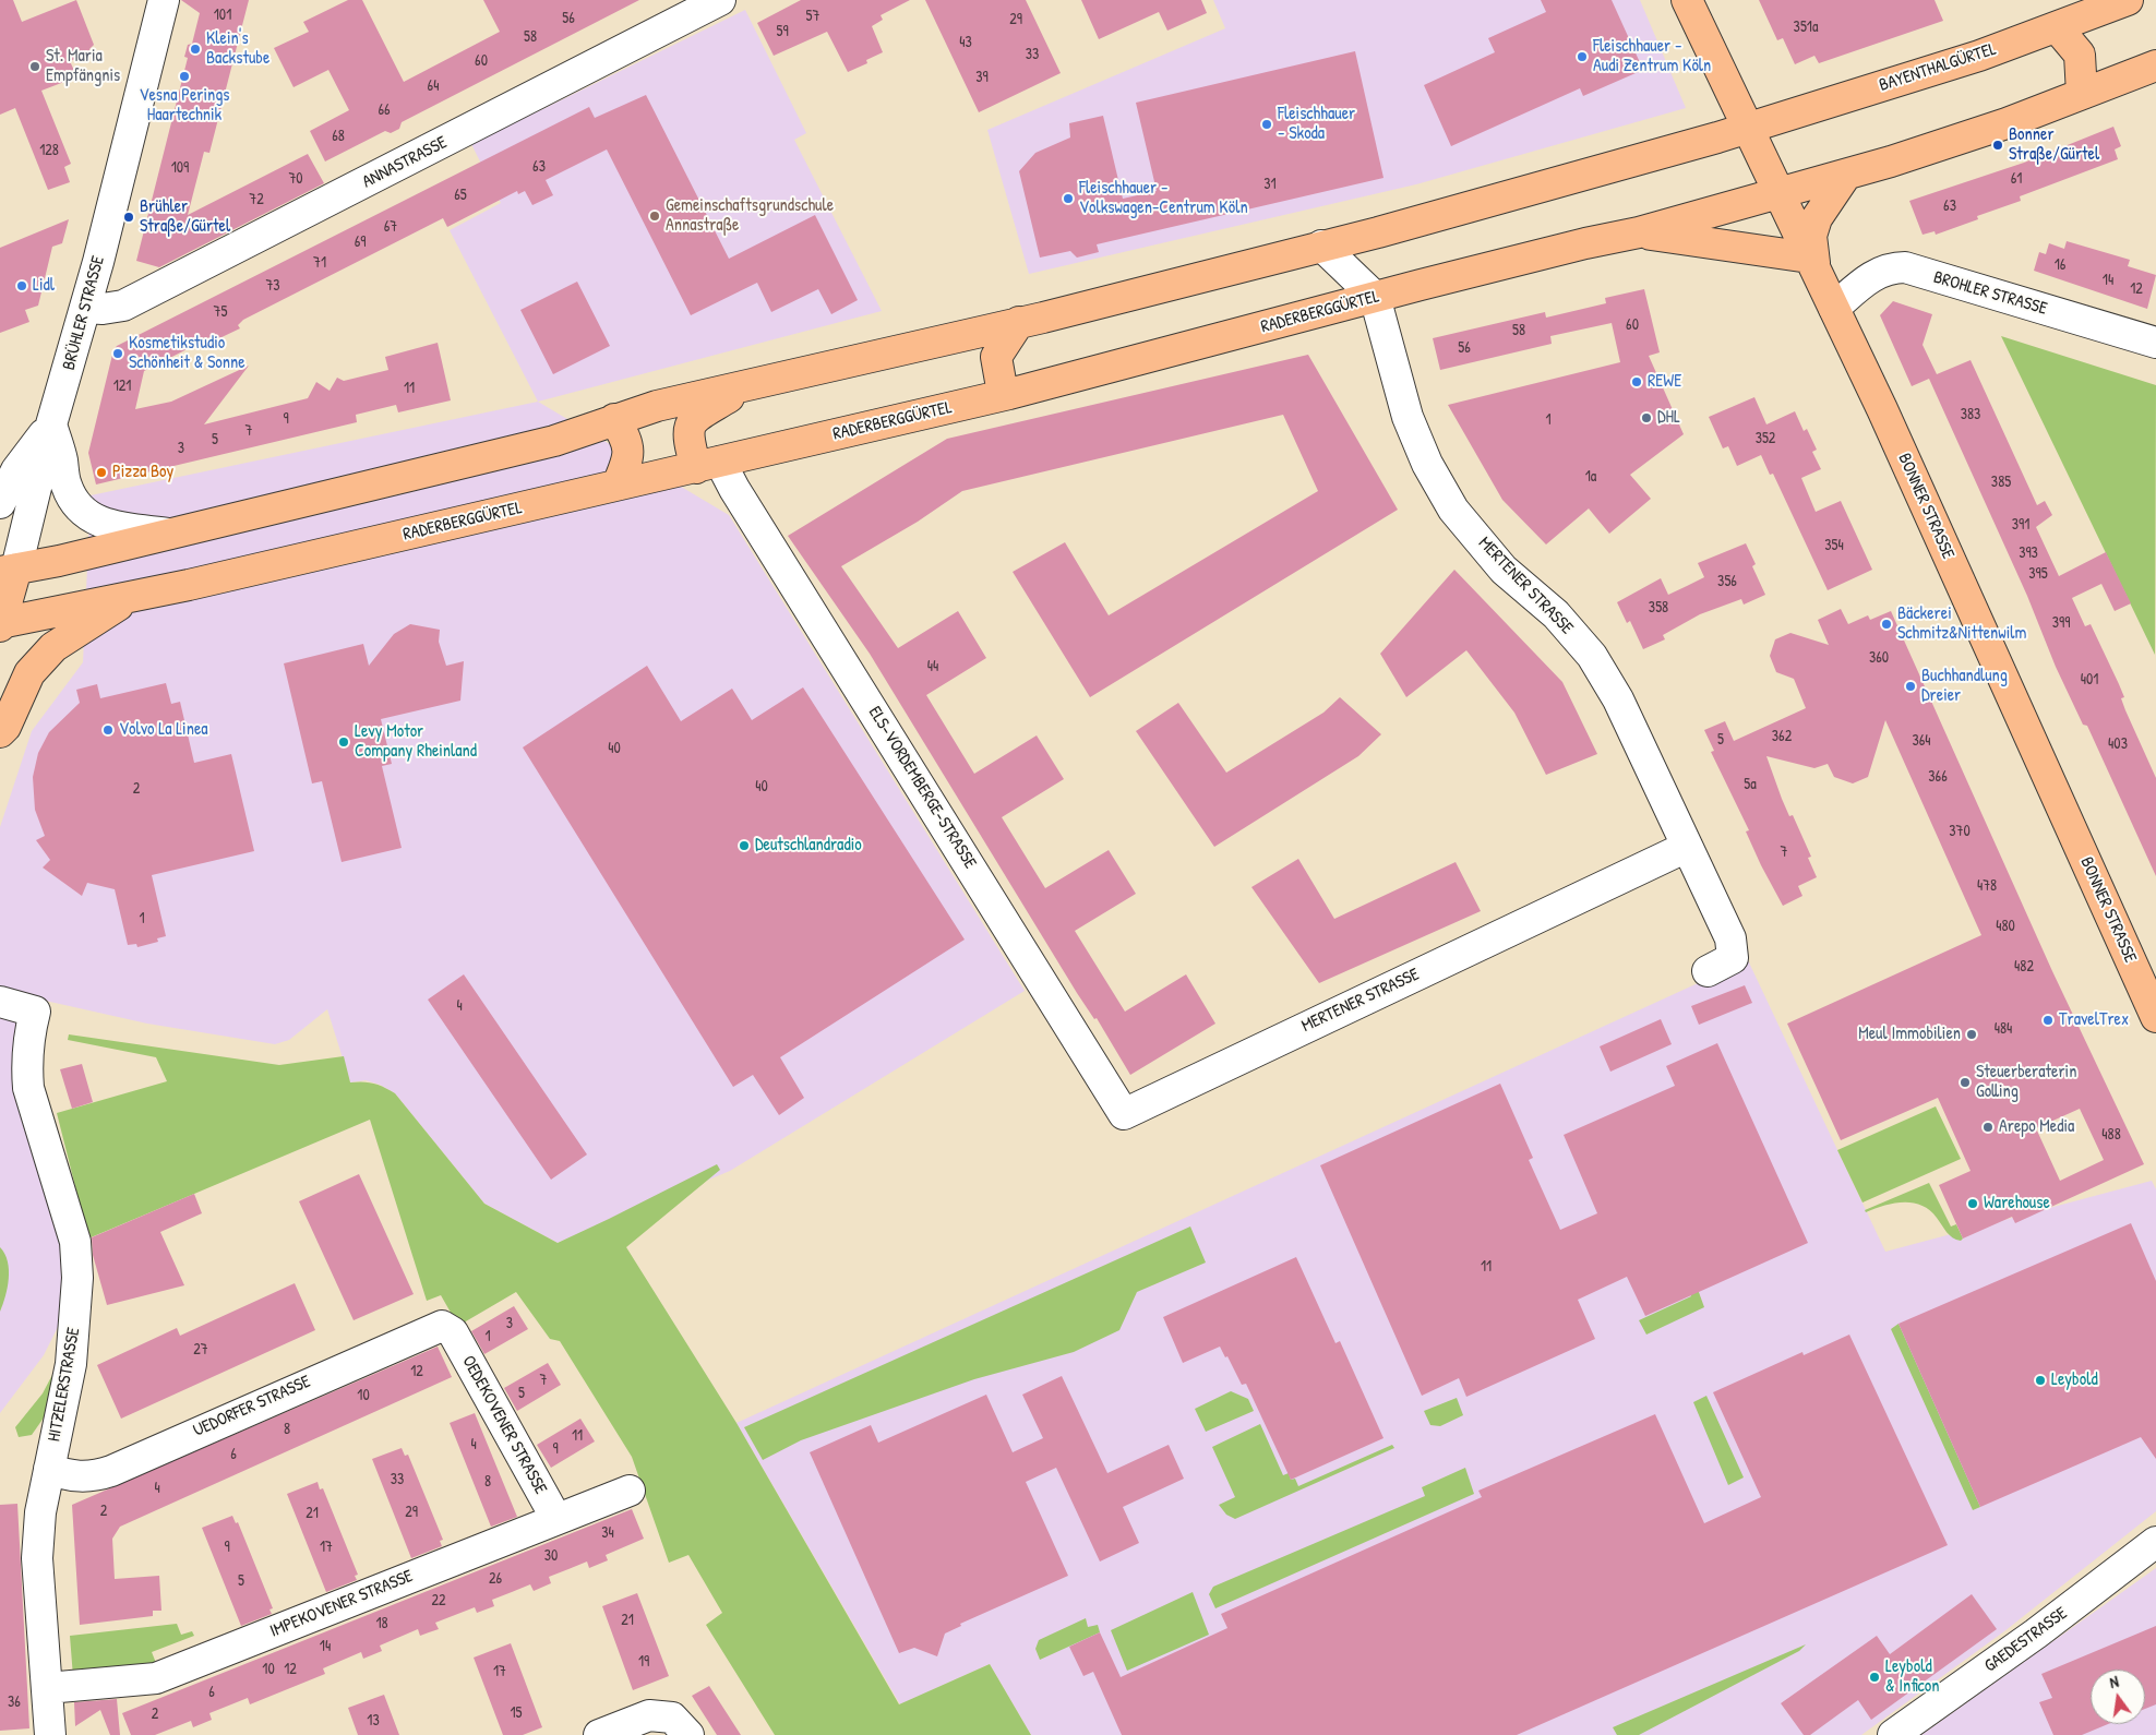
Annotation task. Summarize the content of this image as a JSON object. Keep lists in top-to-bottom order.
{
  "streets": {
    "main road": [
      "BAYENTHALGÜRTEL",
      "RADERBERGGÜRTEL",
      "BRÜHLER STRASSE",
      "BONNER STRASSE"
    ],
    "street": [
      "ANNASTRASSE",
      "BROHLER STRASSE",
      "MERTENER STRASSE",
      "ELS-VORDEMBERGE-STRASSE",
      "HITZELERSTRASSE",
      "UEDORFER STRASSE",
      "OEDEKOVENER STRASSE",
      "IMPEKOVENER STRASSE",
      "GAEDESTRASSE"
    ]
  },
  "crossings": [
    ["BAYENTHALGÜRTEL", "BONNER STRASSE"],
    ["ANNASTRASSE", "BRÜHLER STRASSE"],
    ["BROHLER STRASSE", "BONNER STRASSE"],
    ["RADERBERGGÜRTEL", "BRÜHLER STRASSE"],
    ["RADERBERGGÜRTEL", "BONNER STRASSE"],
    ["RADERBERGGÜRTEL", "MERTENER STRASSE"],
    ["RADERBERGGÜRTEL", "ELS-VORDEMBERGE-STRASSE"],
    ["MERTENER STRASSE", "ELS-VORDEMBERGE-STRASSE"],
    ["HITZELERSTRASSE", "UEDORFER STRASSE"],
    ["HITZELERSTRASSE", "IMPEKOVENER STRASSE"],
    ["UEDORFER STRASSE", "OEDEKOVENER STRASSE"],
    ["OEDEKOVENER STRASSE", "IMPEKOVENER STRASSE"]
  ],
  "places": [
    "Klein's Backstube",
    "Fleischhauer - Audi Zentrum Köln",
    "St. Maria Empfängnis",
    "Vesna Perings Haartechnik",
    "Fleischhauer - Skoda",
    "Bonner Straße/Gürtel",
    "Fleischhauer - Volkswagen-Centrum Köln",
    "Gemeinschaftsgrundschule Annastraße",
    "Brühler Straße/Gürtel",
    "Lidl",
    "Kosmetikstudio Schönheit & Sonne",
    "REWE",
    "DHL",
    "Pizza Boy",
    "Bäckerei Schmitz&Nittenwilm",
    "Buchhandlung Dreier",
    "Volvo La Linea",
    "Levy Motor Company Rheinland",
    "Deutschlandradio",
    "TravelTrex",
    "Meul Immobilien",
    "Steuerberaterin Golling",
    "Arepo Media",
    "Warehouse",
    "Leybold",
    "Leybold & Inficon"
  ],
  "house_numbers": [
    "101",
    "57",
    "56",
    "29",
    "351a",
    "59",
    "58",
    "43",
    "33",
    "60",
    "39",
    "64",
    "66",
    "68",
    "128",
    "63",
    "109",
    "70",
    "61",
    "31",
    "65",
    "72",
    "63",
    "67",
    "69",
    "71",
    "16",
    "14",
    "73",
    "12",
    "75",
    "60",
    "58",
    "56",
    "121",
    "11",
    "383",
    "9",
    "1",
    "7",
    "352",
    "5",
    "3",
    "1a",
    "385",
    "391",
    "354",
    "393",
    "395",
    "356",
    "358",
    "399",
    "360",
    "44",
    "401",
    "362",
    "5",
    "364",
    "403",
    "40",
    "366",
    "5a",
    "40",
    "2",
    "370",
    "7",
    "478",
    "1",
    "480",
    "482",
    "4",
    "484",
    "488",
    "11",
    "3",
    "1",
    "27",
    "12",
    "7",
    "5",
    "10",
    "8",
    "11",
    "4",
    "9",
    "6",
    "33",
    "8",
    "4",
    "2",
    "29",
    "21",
    "34",
    "9",
    "17",
    "30",
    "26",
    "5",
    "22",
    "21",
    "18",
    "14",
    "19",
    "10",
    "12",
    "17",
    "6",
    "36",
    "15",
    "2",
    "13"
  ],
  "north": "top"
}
